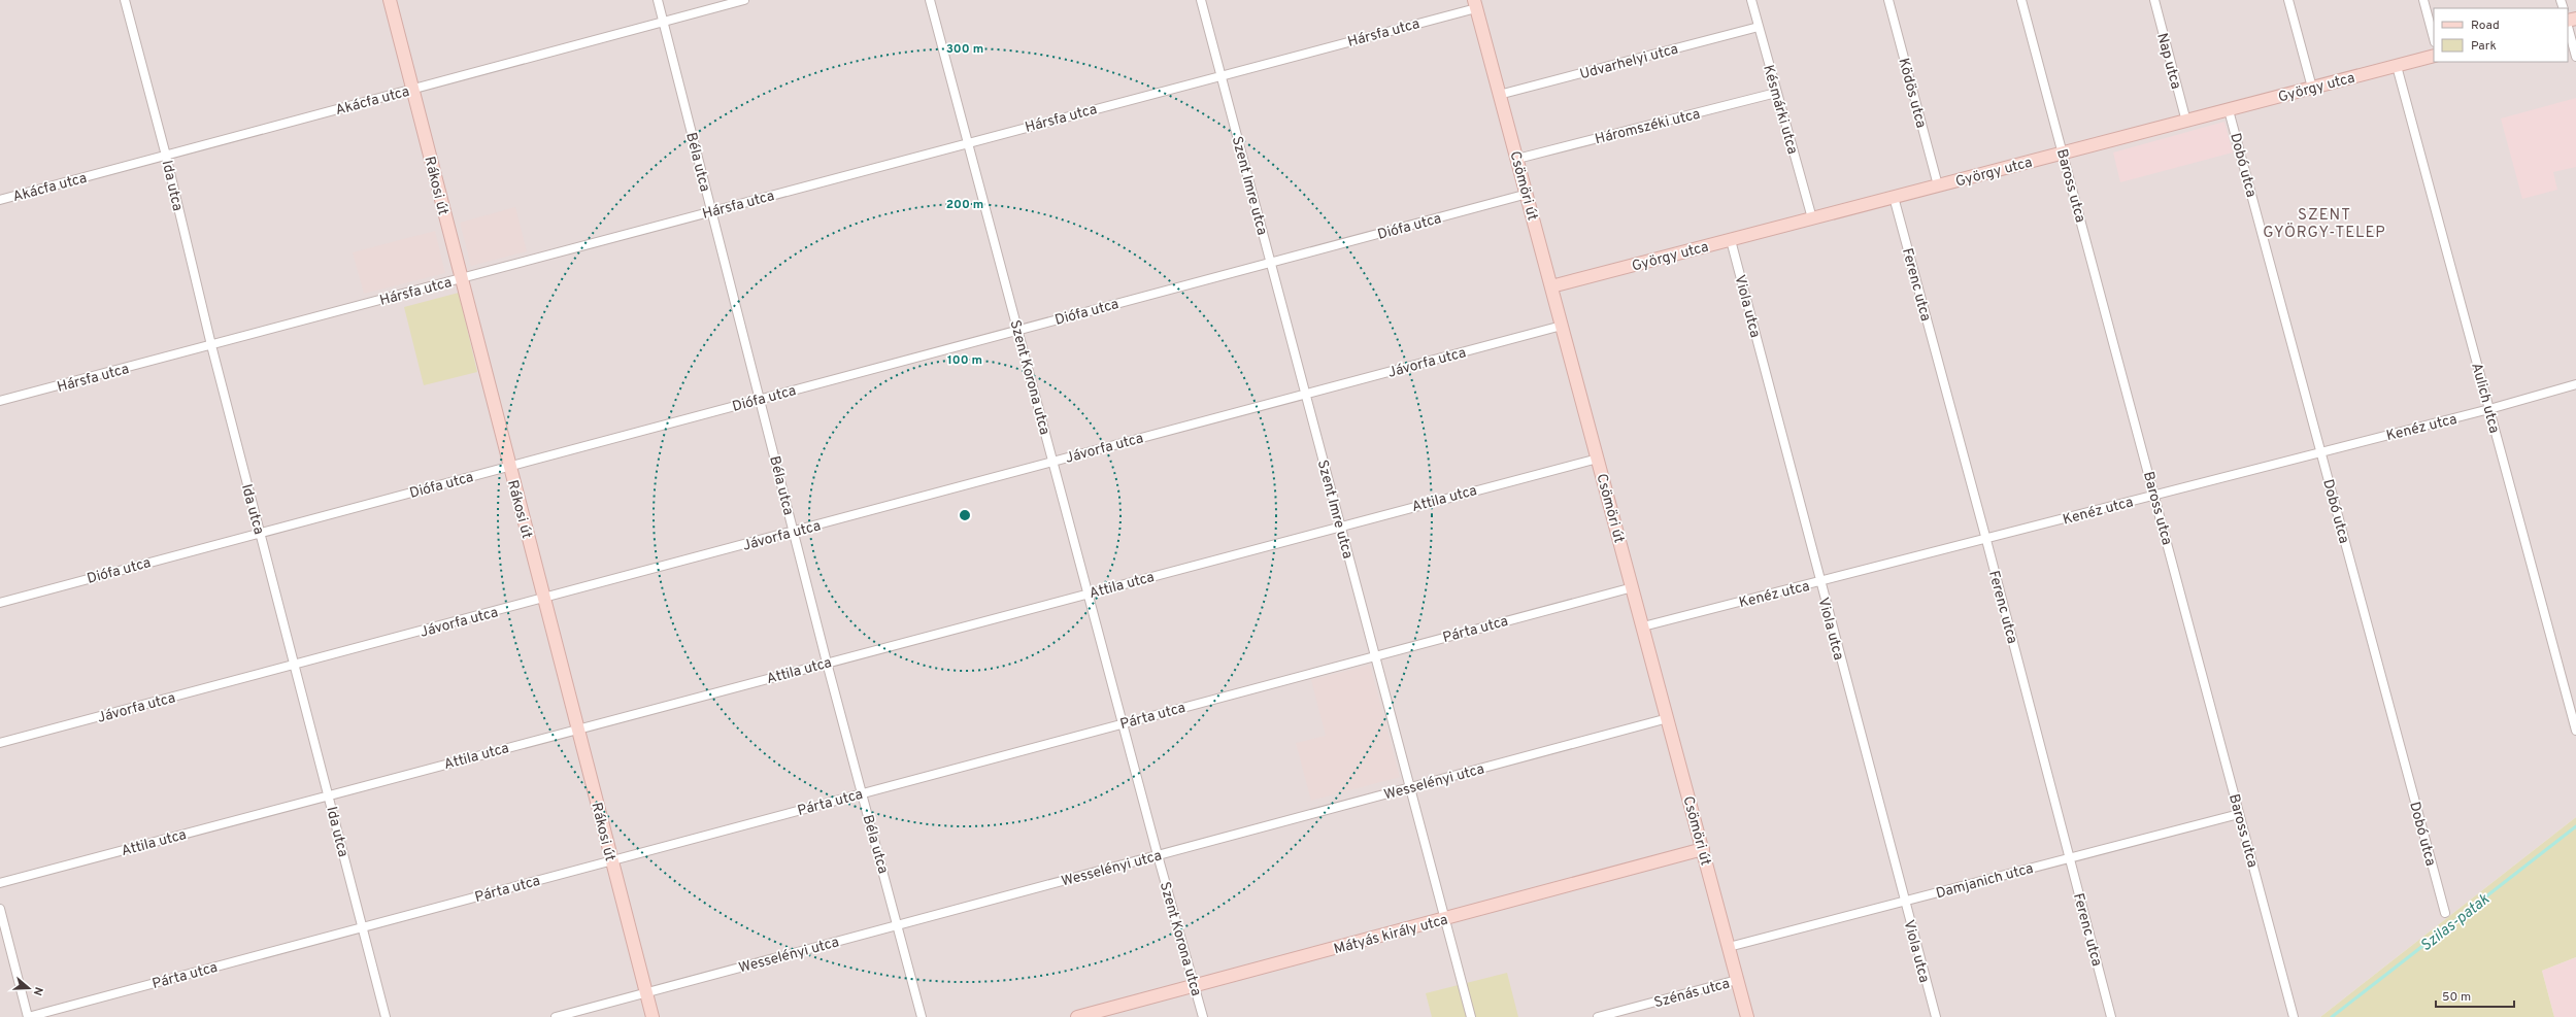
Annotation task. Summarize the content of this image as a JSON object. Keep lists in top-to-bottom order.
{
  "streets": {
    "main road": [
      "György utca",
      "Rákosi út",
      "Csömöri út",
      "Mátyás király utca"
    ],
    "street": [
      "Hársfa utca",
      "Udvarhelyi utca",
      "Nap utca",
      "Ködös utca",
      "Akácfa utca",
      "Késmárki utca",
      "Háromszéki utca",
      "Béla utca",
      "Dobó utca",
      "Ida utca",
      "Szent Imre utca",
      "Baross utca",
      "Diófa utca",
      "Ferenc utca",
      "Viola utca",
      "Jávorfa utca",
      "Szent Korona utca",
      "Aulich utca",
      "Kenéz utca",
      "Attila utca",
      "Párta utca",
      "Wesselényi utca",
      "Damjanich utca",
      "Szénás utca"
    ]
  },
  "crossings": [
    ["Hársfa utca", "Béla utca"],
    ["Hársfa utca", "Ida utca"],
    ["Hársfa utca", "Rákosi út"],
    ["Hársfa utca", "Szent Imre utca"],
    ["Hársfa utca", "Csömöri út"],
    ["Hársfa utca", "Szent Korona utca"],
    ["Udvarhelyi utca", "Késmárki utca"],
    ["Udvarhelyi utca", "Csömöri út"],
    ["Nap utca", "György utca"],
    ["György utca", "Ködös utca"],
    ["György utca", "Késmárki utca"],
    ["György utca", "Dobó utca"],
    ["György utca", "Csömöri út"],
    ["György utca", "Baross utca"],
    ["György utca", "Ferenc utca"],
    ["György utca", "Viola utca"],
    ["György utca", "Aulich utca"],
    ["Akácfa utca", "Béla utca"],
    ["Akácfa utca", "Ida utca"],
    ["Akácfa utca", "Rákosi út"],
    ["Késmárki utca", "Háromszéki utca"],
    ["Háromszéki utca", "Csömöri út"],
    ["Béla utca", "Diófa utca"],
    ["Béla utca", "Jávorfa utca"],
    ["Béla utca", "Attila utca"],
    ["Béla utca", "Párta utca"],
    ["Béla utca", "Wesselényi utca"],
    ["Dobó utca", "Kenéz utca"],
    ["Ida utca", "Diófa utca"],
    ["Ida utca", "Jávorfa utca"],
    ["Ida utca", "Attila utca"],
    ["Ida utca", "Párta utca"],
    ["Rákosi út", "Diófa utca"],
    ["Rákosi út", "Jávorfa utca"],
    ["Rákosi út", "Attila utca"],
    ["Rákosi út", "Párta utca"],
    ["Rákosi út", "Wesselényi utca"],
    ["Szent Imre utca", "Diófa utca"],
    ["Szent Imre utca", "Jávorfa utca"],
    ["Szent Imre utca", "Attila utca"],
    ["Szent Imre utca", "Párta utca"],
    ["Szent Imre utca", "Wesselényi utca"],
    ["Szent Imre utca", "Mátyás király utca"],
    ["Csömöri út", "Diófa utca"],
    ["Csömöri út", "Jávorfa utca"],
    ["Csömöri út", "Kenéz utca"],
    ["Csömöri út", "Attila utca"],
    ["Csömöri út", "Párta utca"],
    ["Csömöri út", "Wesselényi utca"],
    ["Csömöri út", "Damjanich utca"],
    ["Csömöri út", "Mátyás király utca"],
    ["Csömöri út", "Szénás utca"],
    ["Baross utca", "Kenéz utca"],
    ["Baross utca", "Damjanich utca"],
    ["Diófa utca", "Szent Korona utca"],
    ["Ferenc utca", "Kenéz utca"],
    ["Ferenc utca", "Damjanich utca"],
    ["Viola utca", "Kenéz utca"],
    ["Viola utca", "Damjanich utca"],
    ["Jávorfa utca", "Szent Korona utca"],
    ["Szent Korona utca", "Attila utca"],
    ["Szent Korona utca", "Párta utca"],
    ["Szent Korona utca", "Wesselényi utca"],
    ["Szent Korona utca", "Mátyás király utca"],
    ["Aulich utca", "Kenéz utca"]
  ],
  "districts": ["SZENT GYÖRGY-TELEP"],
  "water": ["Szilas-patak"],
  "legend": ["Road", "Park"],
  "scale_bar": "50 m",
  "north": "right",
  "rings": ["300 m", "200 m", "100 m"]
}
